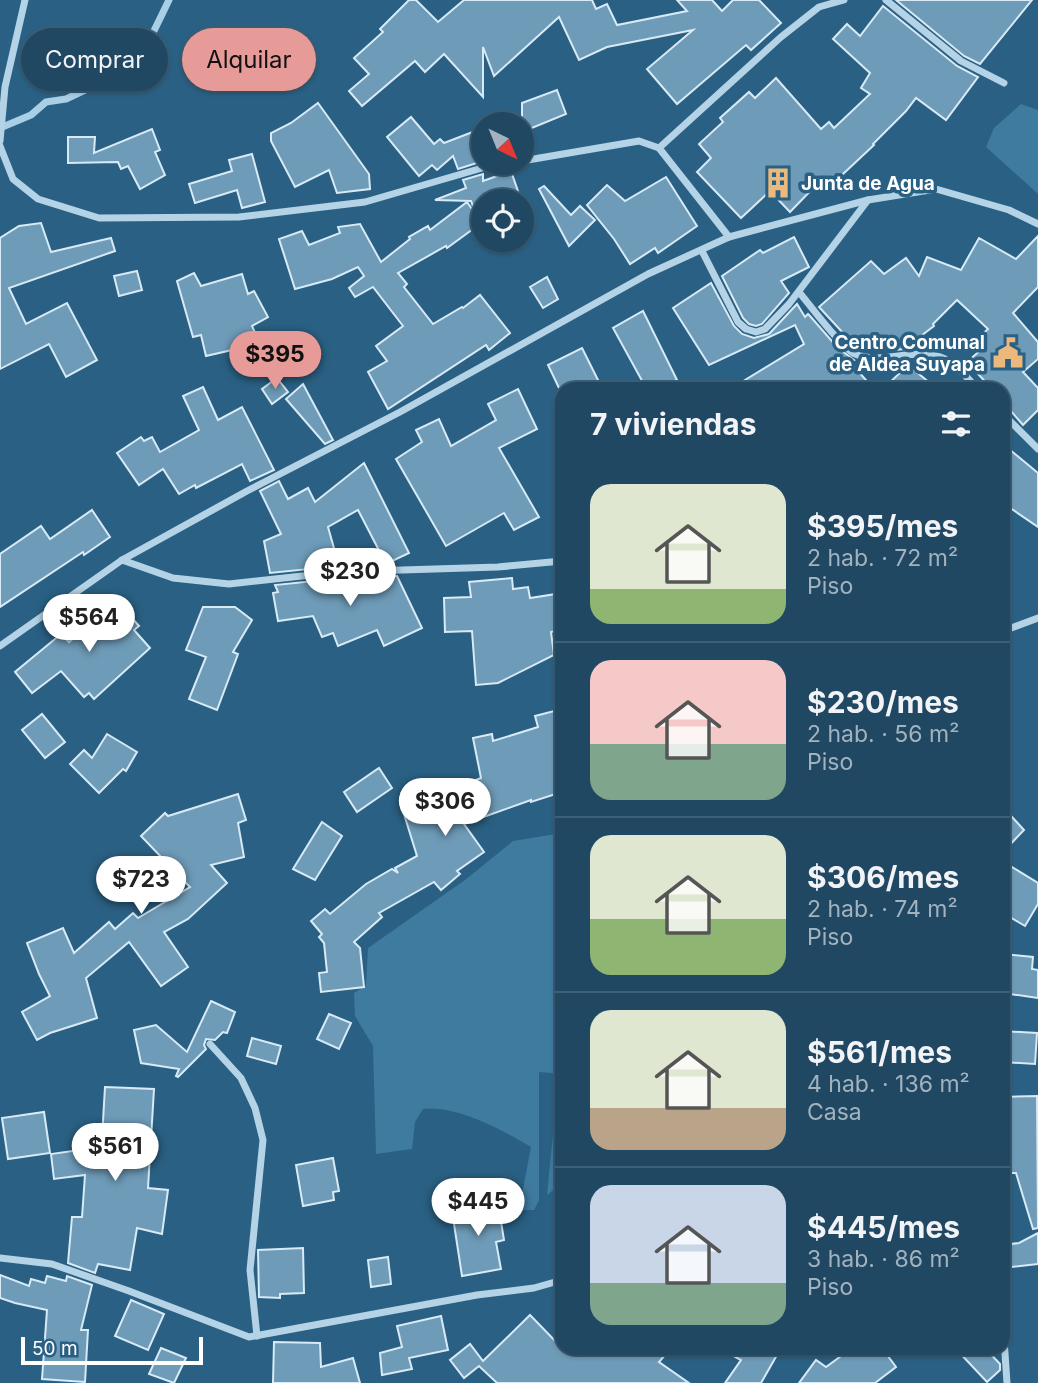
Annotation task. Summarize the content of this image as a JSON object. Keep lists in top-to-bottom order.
{
  "places": {
    "building": ["Junta de Agua"],
    "public building": ["Centro Comunal de Aldea Suyapa"]
  },
  "scale_bar": "50 m",
  "north": "bottom right",
  "page": {
    "chip": ["Comprar", "Alquilar"],
    "price": [
      "$395",
      "$230",
      "$564",
      "$306",
      "$723",
      "$561",
      "$445"
    ],
    "heading": "7 viviendas",
    "list": [
      {
        "name": "$395/mes",
        "note": "2 hab. · 72 m² · Piso"
      },
      {
        "name": "$230/mes",
        "note": "2 hab. · 56 m² · Piso"
      },
      {
        "name": "$306/mes",
        "note": "2 hab. · 74 m² · Piso"
      },
      {
        "name": "$561/mes",
        "note": "4 hab. · 136 m² · Casa"
      },
      {
        "name": "$445/mes",
        "note": "3 hab. · 86 m² · Piso"
      }
    ],
    "scale": "50 m"
  }
}
